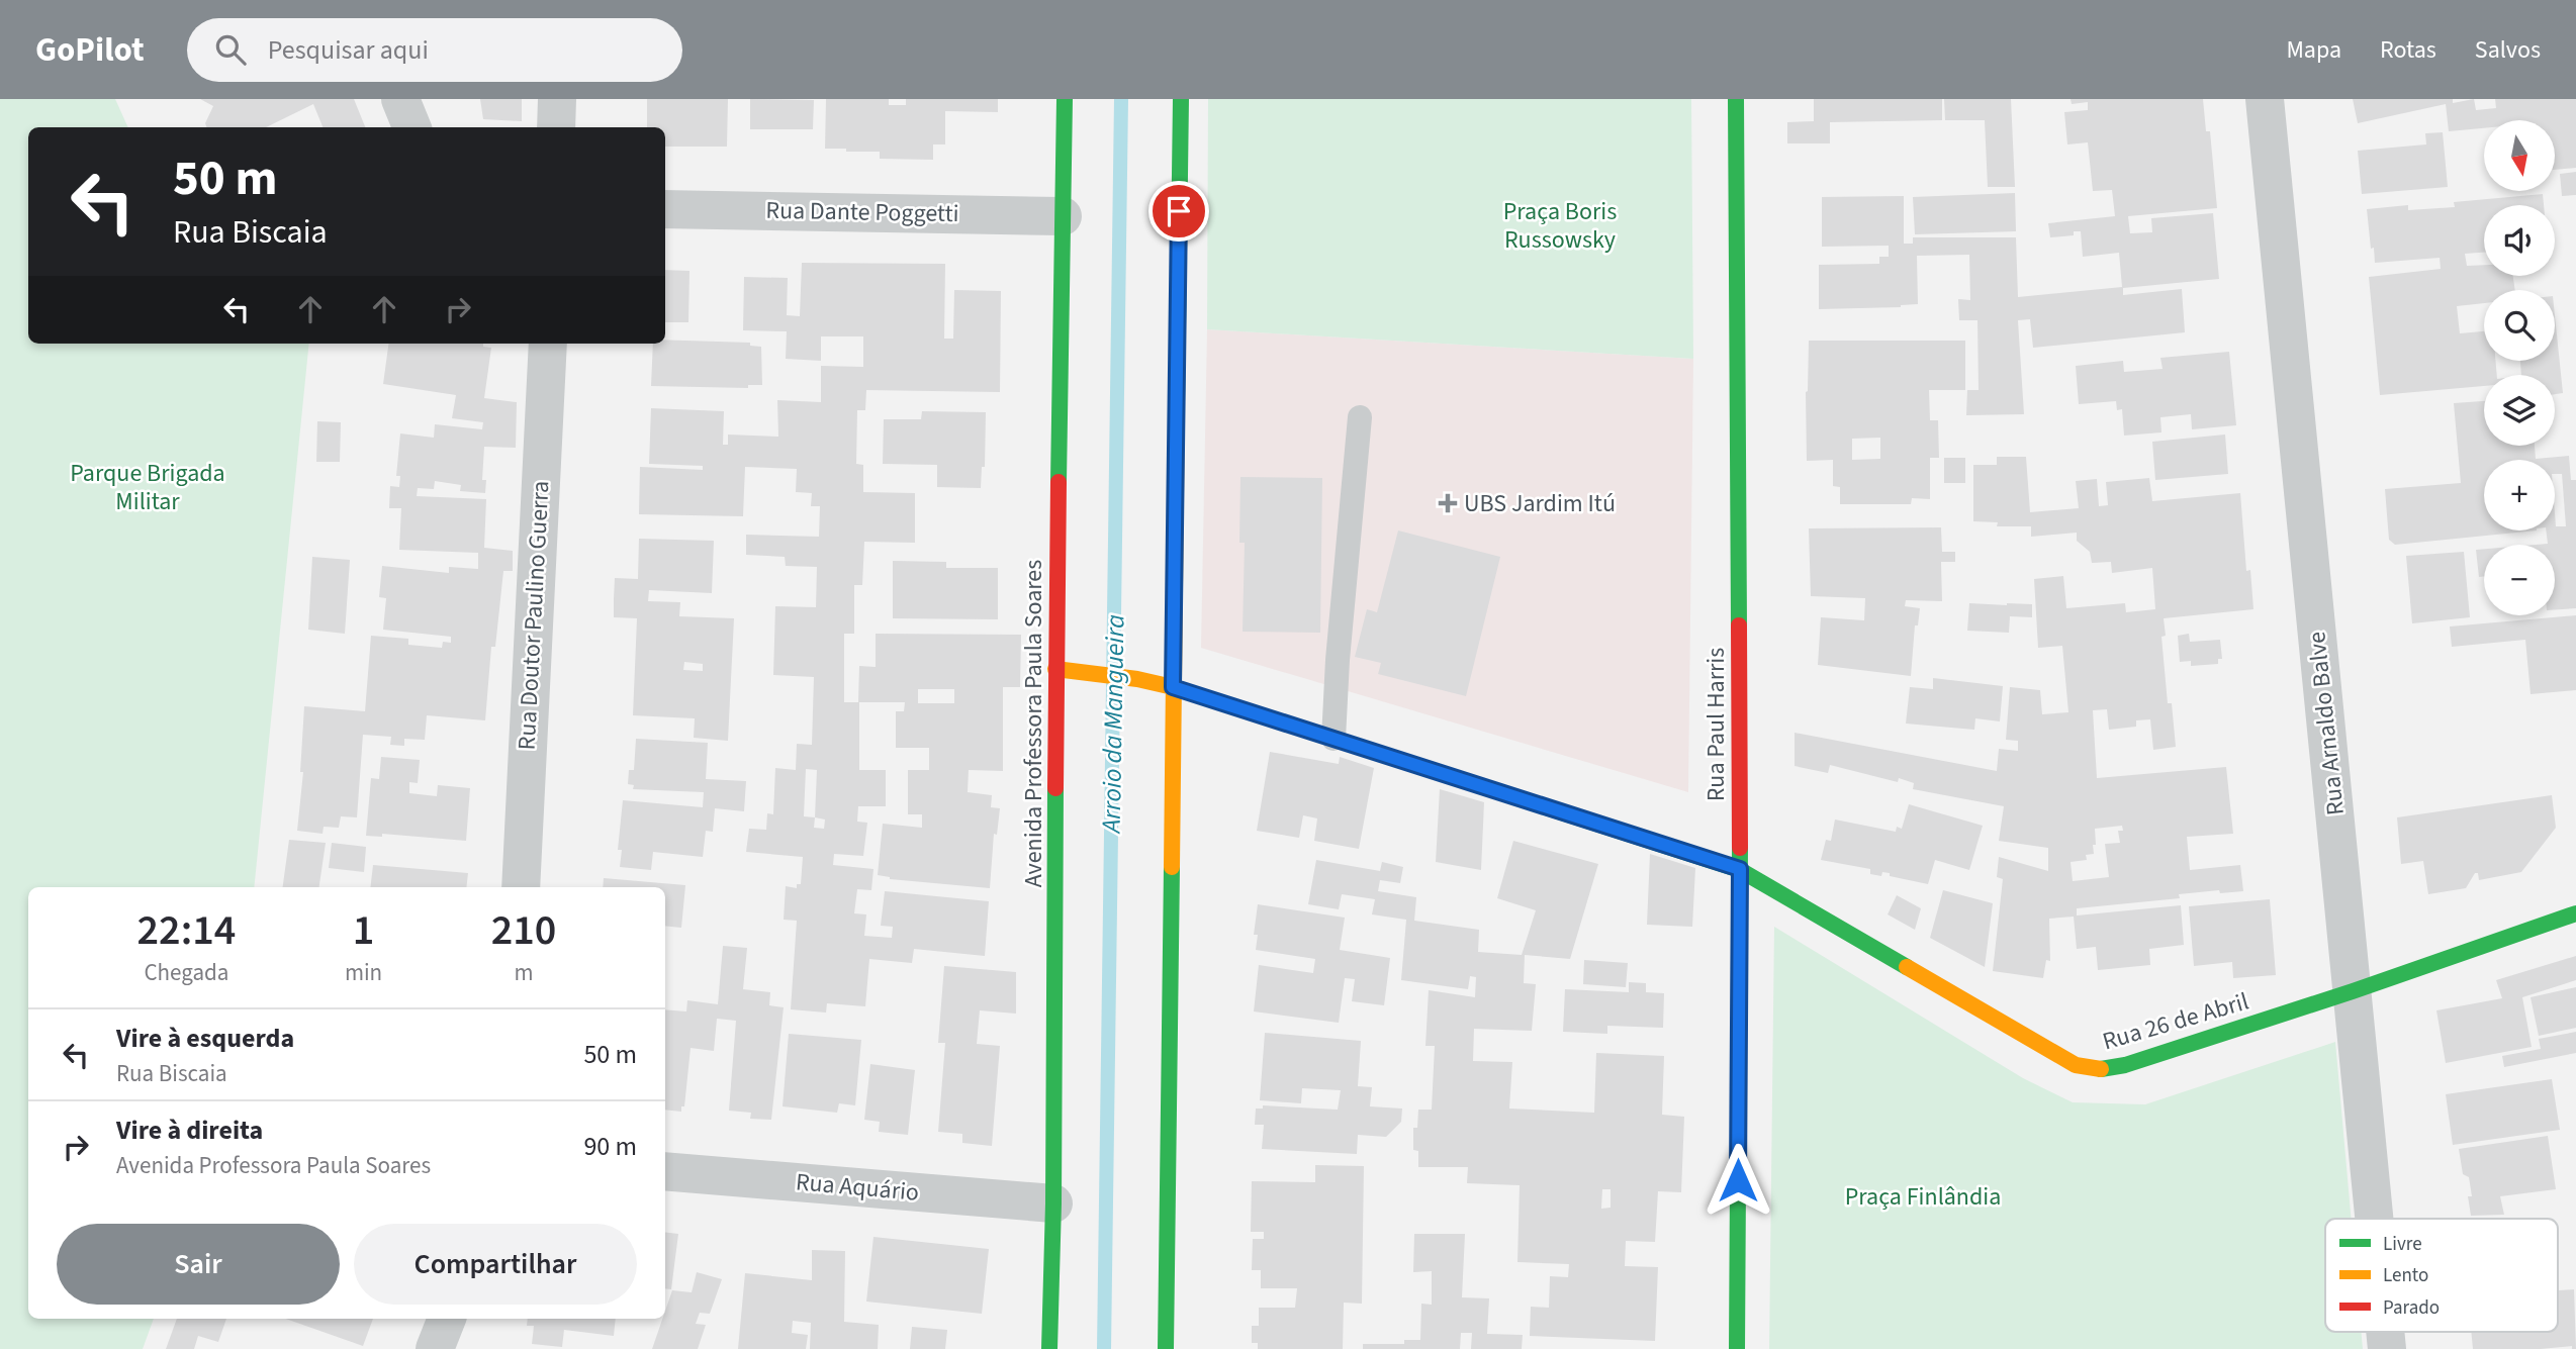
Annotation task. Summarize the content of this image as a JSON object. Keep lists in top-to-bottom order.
{
  "streets": {
    "street": [
      "Rua Dante Poggetti",
      "Rua Doutor Paulino Guerra",
      "Avenida Professora Paula Soares",
      "Rua Arnaldo Balve",
      "Rua Paul Harris",
      "Rua 26 de Abril",
      "Rua Aquário"
    ]
  },
  "crossings": [
    ["Rua Dante Poggetti", "Avenida Professora Paula Soares"],
    ["Avenida Professora Paula Soares", "Rua 26 de Abril"],
    ["Avenida Professora Paula Soares", "Rua Aquário"],
    ["Rua Arnaldo Balve", "Rua 26 de Abril"],
    ["Rua Paul Harris", "Rua 26 de Abril"]
  ],
  "water": ["Arroio da Mangueira"],
  "parks": ["Praça Boris Russowsky", "Parque Brigada Militar", "Praça Finlândia"],
  "places": {
    "health": ["UBS Jardim Itú"]
  },
  "legend": ["Livre", "Lento", "Parado"],
  "north": "bottom",
  "page": {
    "header": "GoPilot",
    "search": "Pesquisar aqui",
    "nav": ["Mapa", "Rotas", "Salvos"],
    "map_buttons": ["+", "−"],
    "turn": ["50 m", "Rua Biscaia"],
    "eta": [
      "22:14",
      "Chegada",
      "1",
      "min",
      "210",
      "m"
    ],
    "list": [
      {
        "name": "Vire à esquerda",
        "note": "Rua Biscaia",
        "value": "50 m"
      },
      {
        "name": "Vire à direita",
        "note": "Avenida Professora Paula Soares",
        "value": "90 m"
      }
    ],
    "buttons": ["Sair", "Compartilhar"]
  }
}
